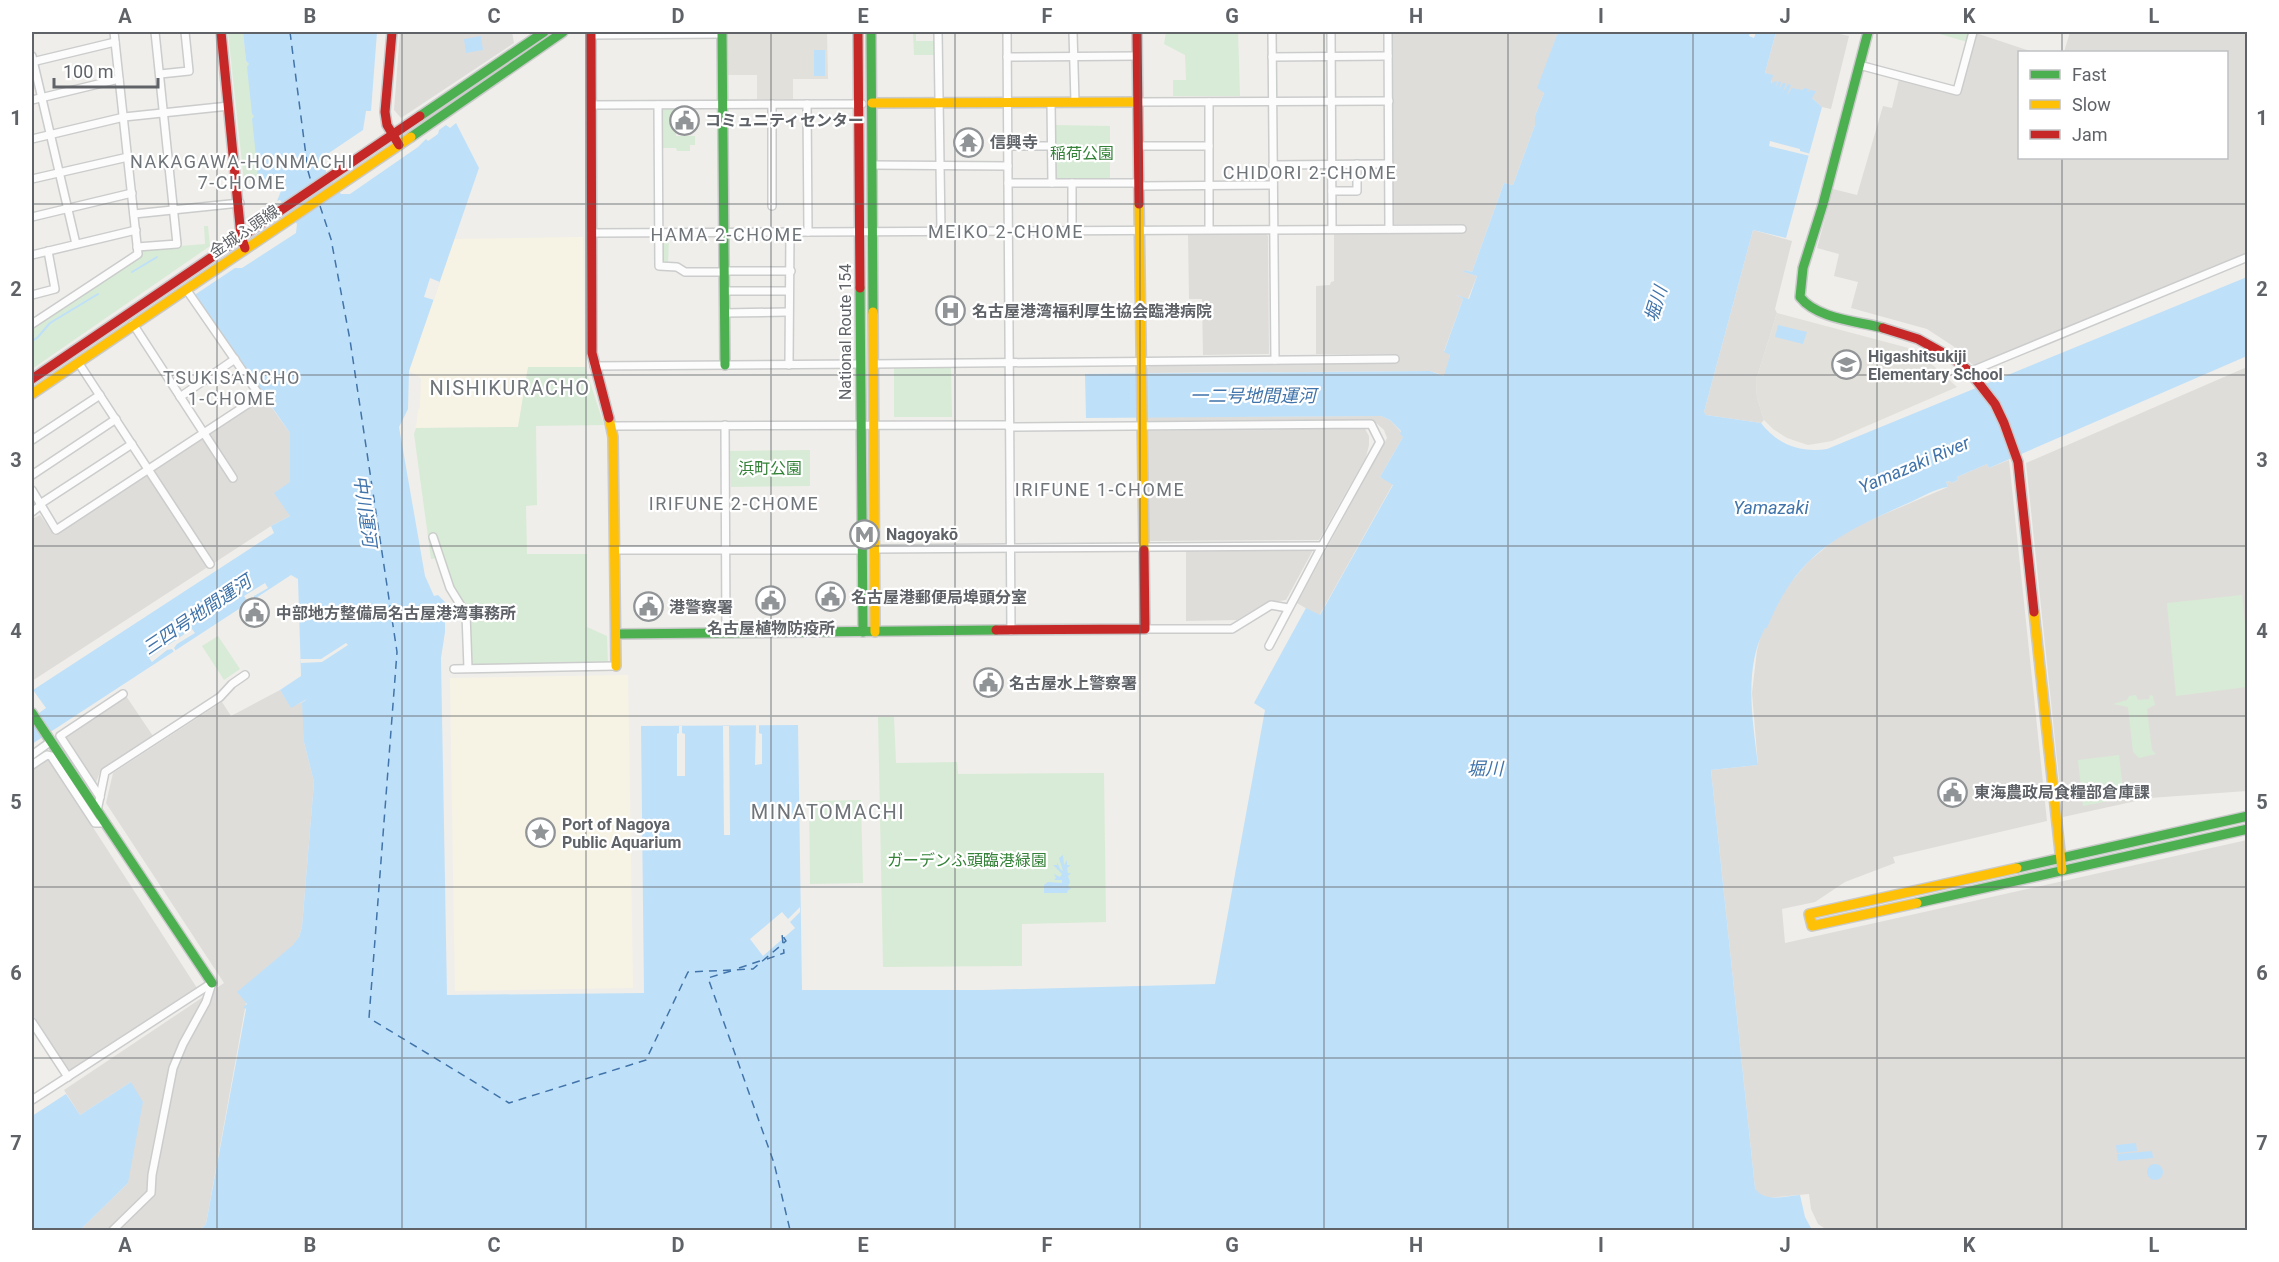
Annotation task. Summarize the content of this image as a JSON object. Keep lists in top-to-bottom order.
{
  "streets": {
    "main road": ["金城ふ頭線", "National Route 154"]
  },
  "districts": [
    "NAKAGAWA-HONMACHI 7-CHOME",
    "CHIDORI 2-CHOME",
    "MEIKO 2-CHOME",
    "HAMA 2-CHOME",
    "TSUKISANCHO 1-CHOME",
    "NISHIKURACHO",
    "IRIFUNE 1-CHOME",
    "IRIFUNE 2-CHOME",
    "MINATOMACHI"
  ],
  "water": [
    "堀川",
    "一二号地間運河",
    "Yamazaki River",
    "Yamazaki",
    "中川運河",
    "三四号地間運河"
  ],
  "parks": ["稲荷公園", "浜町公園", "ガーデンふ頭臨港緑園"],
  "places": {
    "public building": [
      "コミュニティセンター",
      "名古屋港郵便局埠頭分室",
      "名古屋植物防疫所",
      "港警察署",
      "中部地方整備局名古屋港湾事務所",
      "名古屋水上警察署",
      "東海農政局食糧部倉庫課"
    ],
    "temple": ["信興寺"],
    "hospital": ["名古屋港湾福利厚生協会臨港病院"],
    "school or university": ["Higashitsukiji Elementary School"],
    "metro station": ["Nagoyakō"],
    "place": ["Port of Nagoya Public Aquarium"]
  },
  "legend": ["Fast", "Slow", "Jam"],
  "scale_bar": "100 m",
  "grid": {
    "columns": [
      "A",
      "B",
      "C",
      "D",
      "E",
      "F",
      "G",
      "H",
      "I",
      "J",
      "K",
      "L"
    ],
    "rows": [
      "1",
      "2",
      "3",
      "4",
      "5",
      "6",
      "7"
    ]
  }
}
